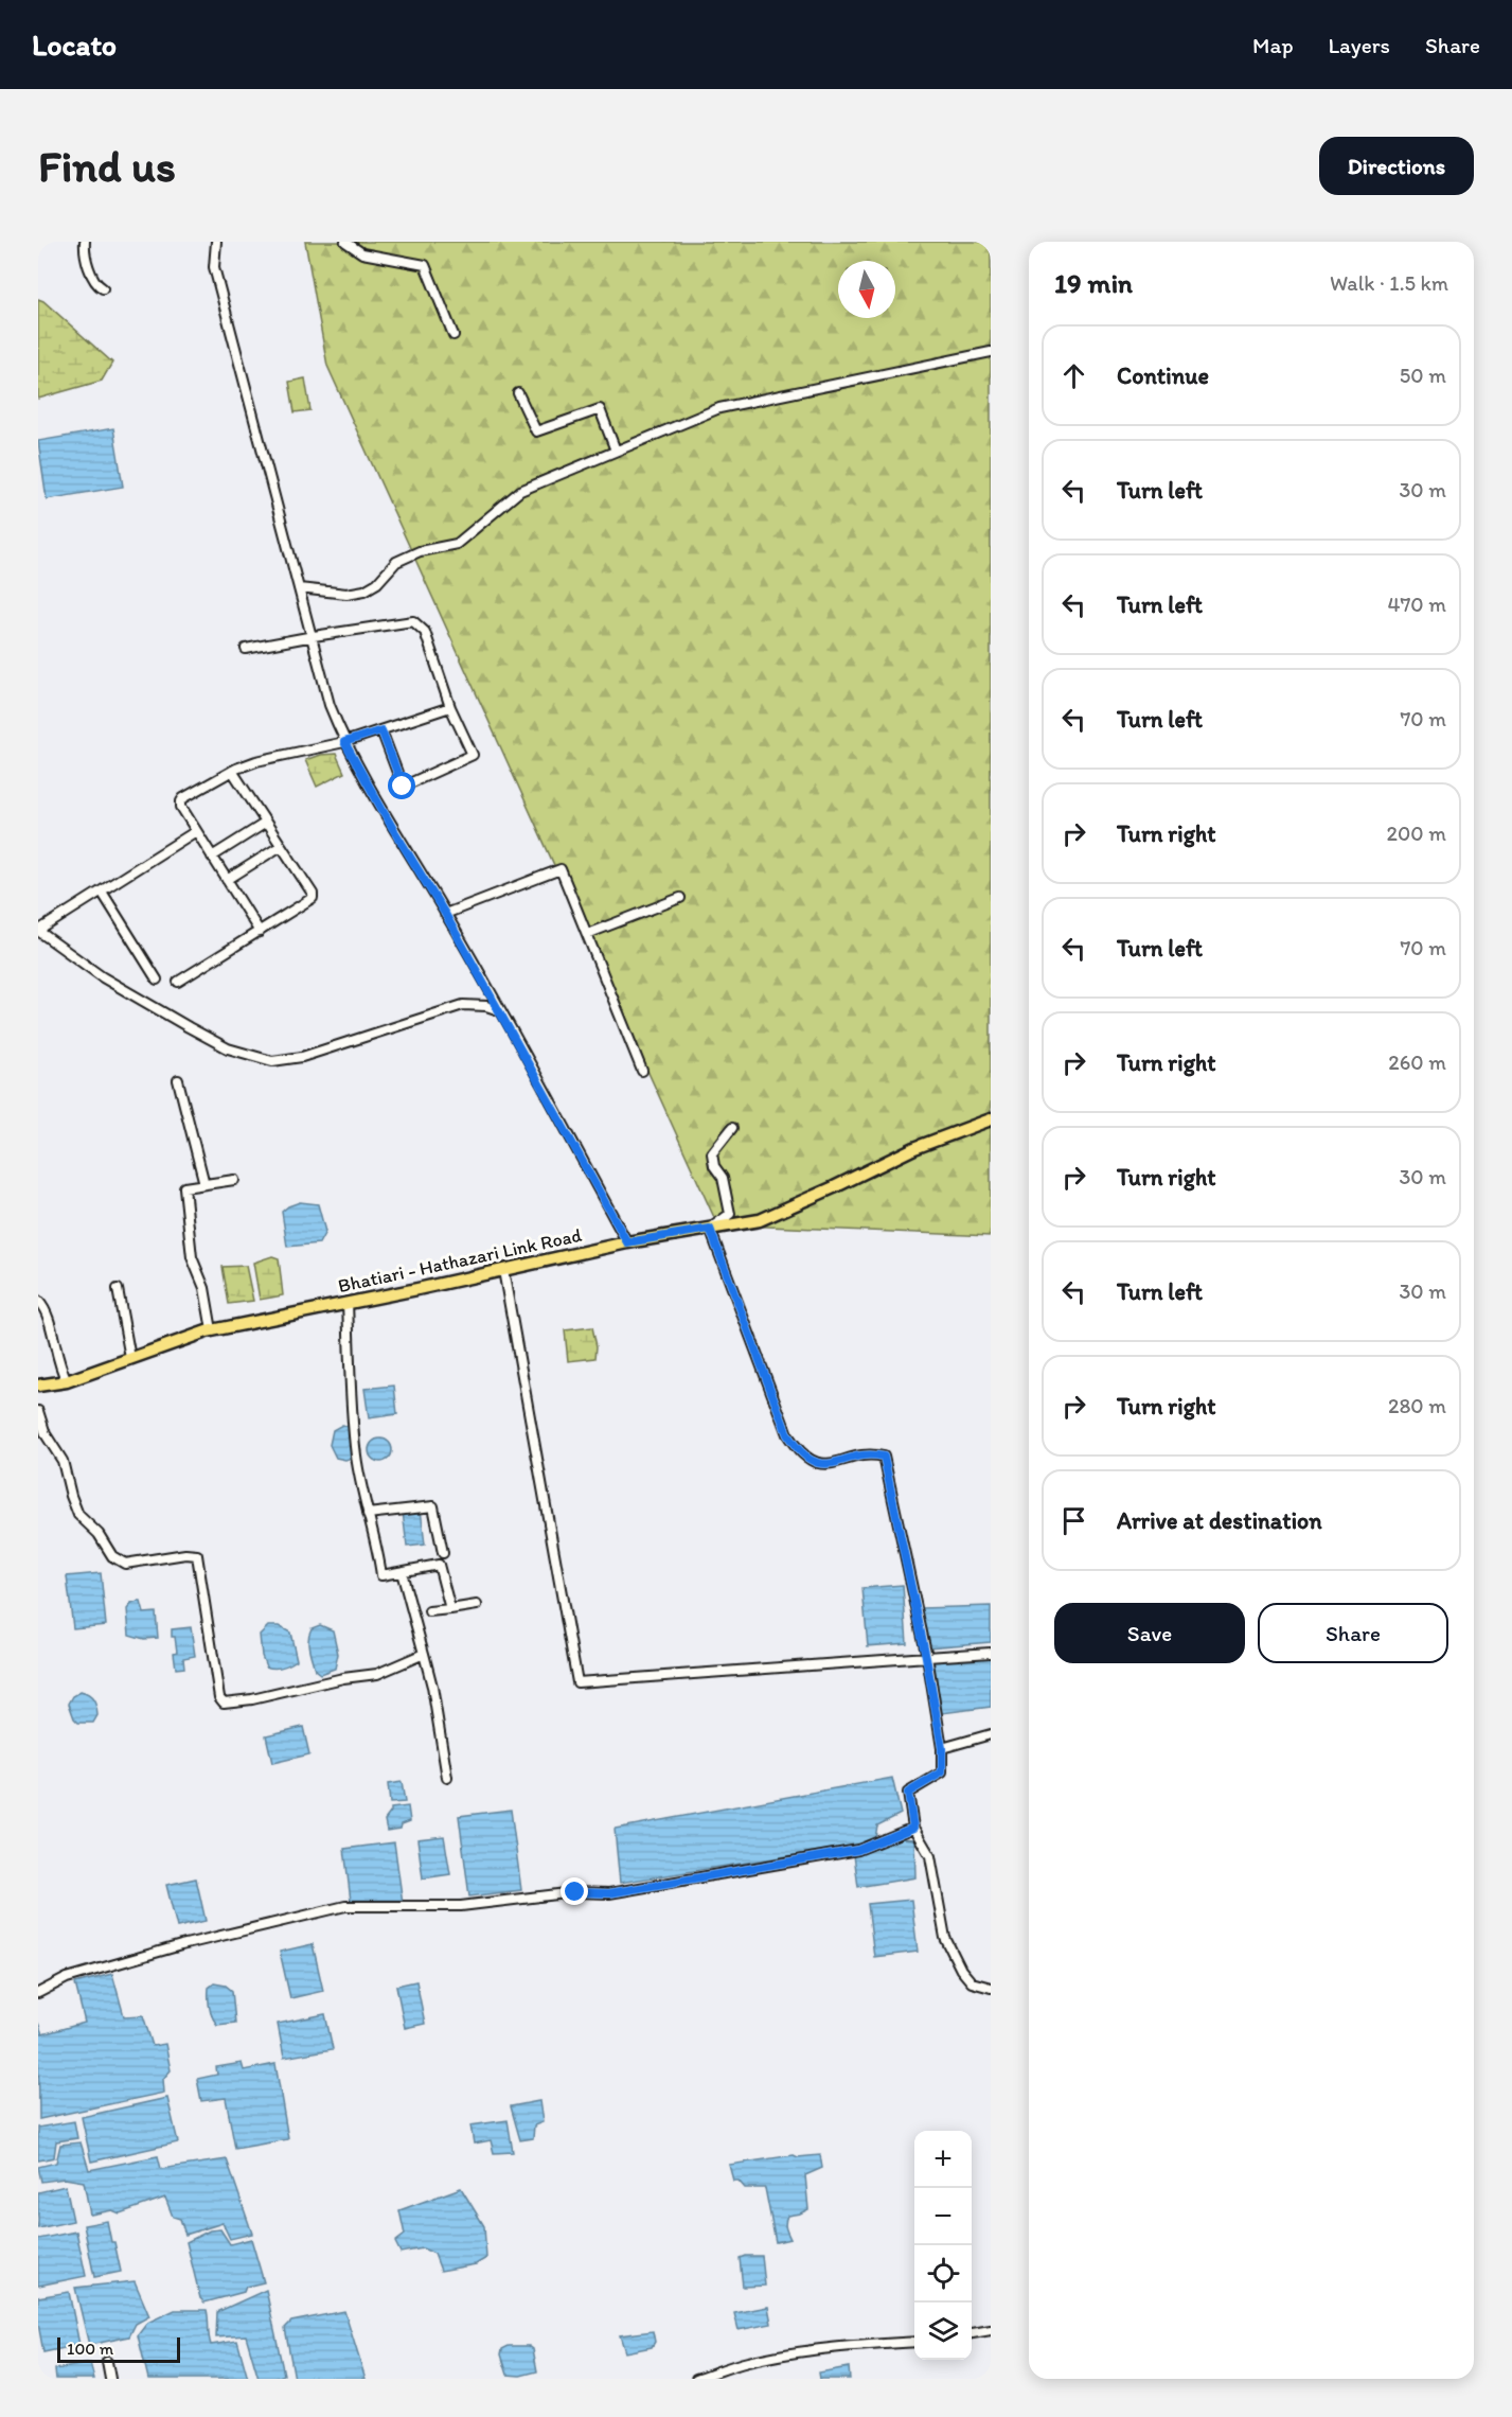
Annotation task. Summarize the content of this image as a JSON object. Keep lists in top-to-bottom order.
{
  "streets": {
    "main road": ["Bhatiari - Hathazari Link Road"]
  },
  "scale_bar": "100 m",
  "north": "bottom",
  "page": {
    "header": "Locato",
    "nav": ["Map", "Layers", "Share"],
    "buttons": [
      "Directions",
      ["Save", "Share"]
    ],
    "title": "Find us",
    "heading": ["19 min", "Walk · 1.5 km"],
    "list": [
      ["Continue", "50 m"],
      ["Turn left", "30 m"],
      ["Turn left", "470 m"],
      ["Turn left", "70 m"],
      ["Turn right", "200 m"],
      ["Turn left", "70 m"],
      ["Turn right", "260 m"],
      ["Turn right", "30 m"],
      ["Turn left", "30 m"],
      ["Turn right", "280 m"],
      "Arrive at destination"
    ],
    "map_buttons": ["+", "−"],
    "scale": "100 m"
  }
}
